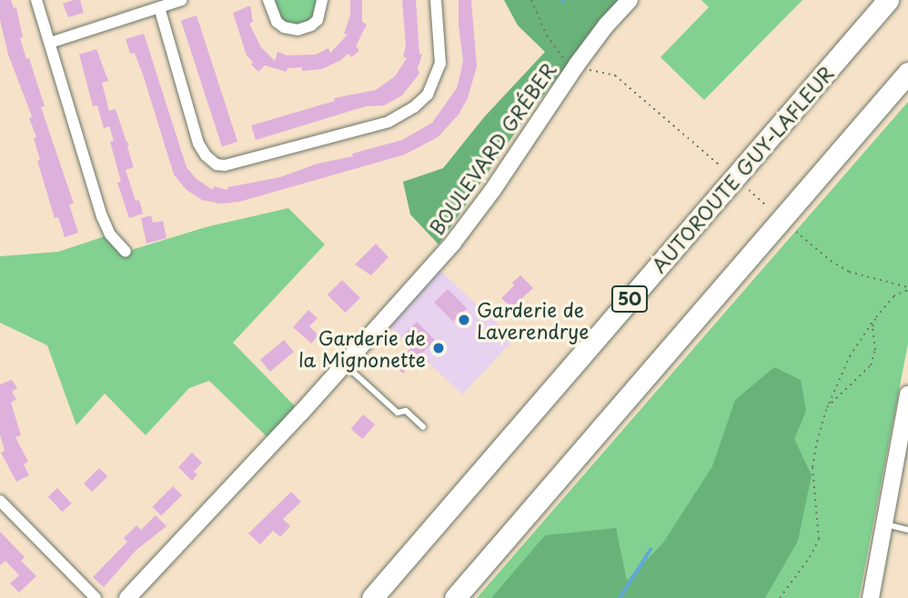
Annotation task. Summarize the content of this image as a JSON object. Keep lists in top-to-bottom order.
{
  "streets": {
    "highway": ["AUTOROUTE GUY-LAFLEUR", "50"],
    "street": ["BOULEVARD GRÉBER"]
  },
  "places": ["Garderie de Laverendrye", "Garderie de la Mignonette"]
}
